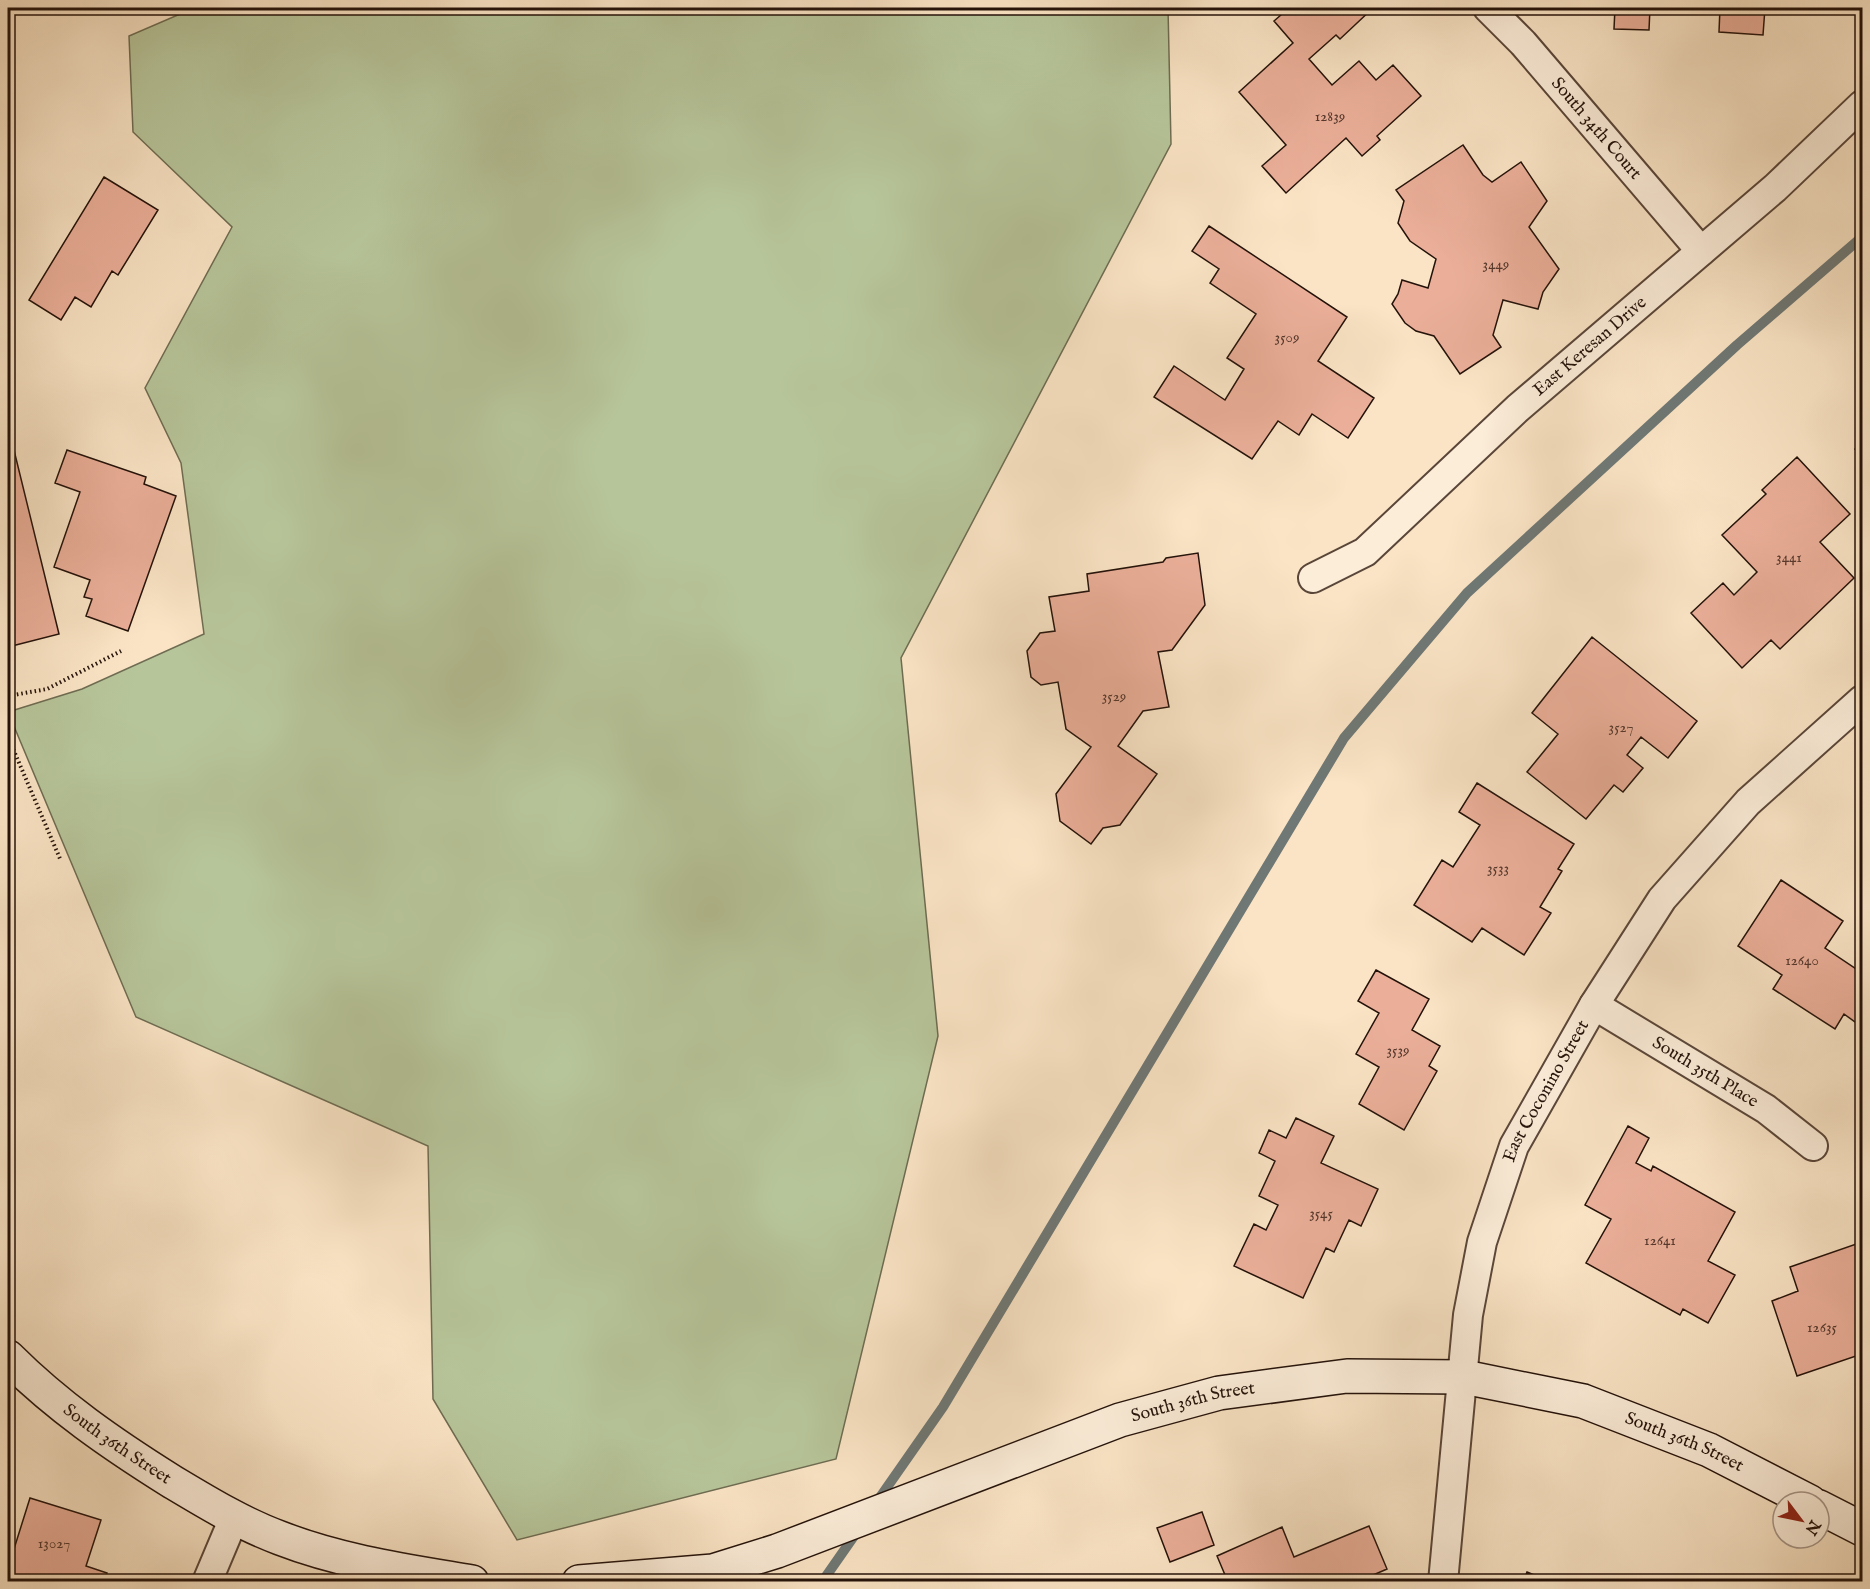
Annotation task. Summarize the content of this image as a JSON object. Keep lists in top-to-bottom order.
{
  "streets": {
    "street": [
      "South 34th Court",
      "East Keresan Drive",
      "South 35th Place",
      "East Coconino Street",
      "South 36th Street"
    ]
  },
  "crossings": [
    ["South 34th Court", "East Keresan Drive"],
    ["South 35th Place", "East Coconino Street"],
    ["East Coconino Street", "South 36th Street"]
  ],
  "house_numbers": [
    "12839",
    "3449",
    "3509",
    "3441",
    "3529",
    "3527",
    "3533",
    "12640",
    "3539",
    "3545",
    "12641",
    "12635",
    "13027"
  ],
  "north": "bottom right"
}
